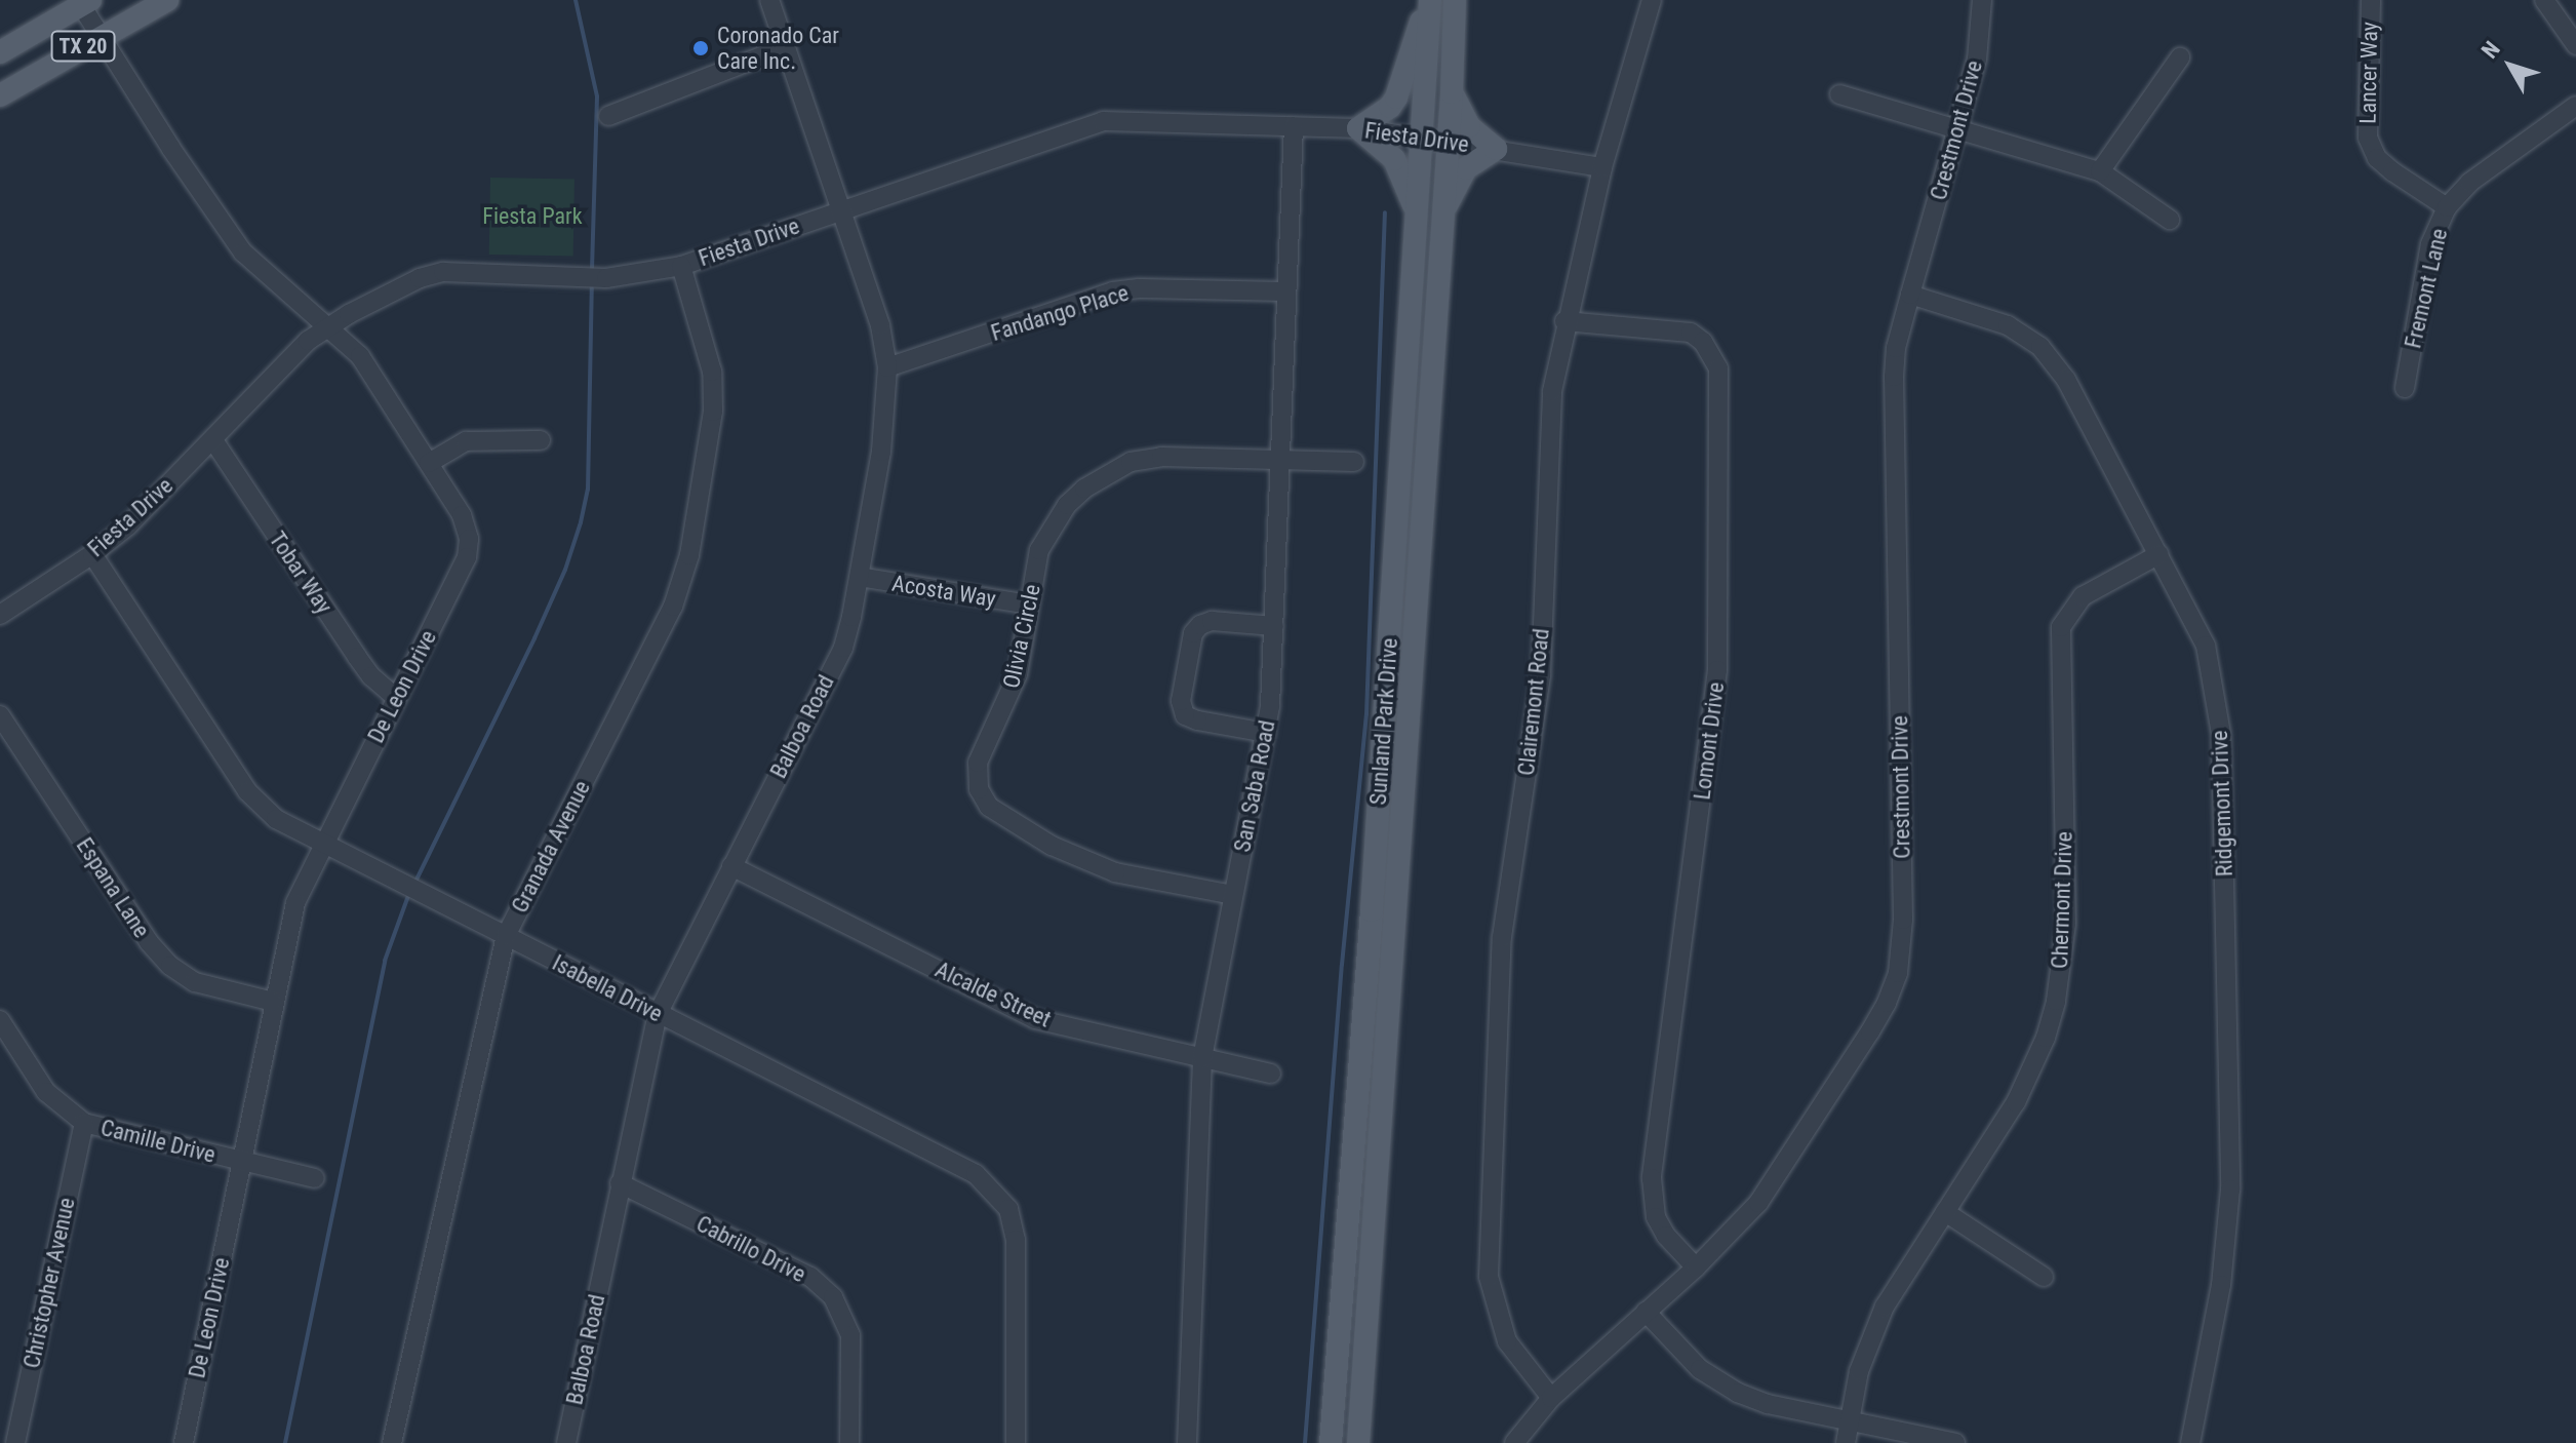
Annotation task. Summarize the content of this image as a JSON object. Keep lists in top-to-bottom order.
{
  "streets": {
    "main road": ["TX 20", "Sunland Park Drive"],
    "street": [
      "Lancer Way",
      "Crestmont Drive",
      "Fiesta Drive",
      "Fremont Lane",
      "Fandango Place",
      "Tobar Way",
      "Acosta Way",
      "Olivia Circle",
      "De Leon Drive",
      "Clairemont Road",
      "Balboa Road",
      "Lomont Drive",
      "San Saba Road",
      "Ridgemont Drive",
      "Granada Avenue",
      "Espana Lane",
      "Chermont Drive",
      "Isabella Drive",
      "Alcalde Street",
      "Camille Drive",
      "Cabrillo Drive",
      "Christopher Avenue"
    ]
  },
  "crossings": [
    ["TX 20", "De Leon Drive"],
    ["Lancer Way", "Fremont Lane"],
    ["Crestmont Drive", "Clairemont Road"],
    ["Crestmont Drive", "Lomont Drive"],
    ["Crestmont Drive", "Ridgemont Drive"],
    ["Fiesta Drive", "Tobar Way"],
    ["Fiesta Drive", "De Leon Drive"],
    ["Fiesta Drive", "Clairemont Road"],
    ["Fiesta Drive", "Sunland Park Drive"],
    ["Fiesta Drive", "Balboa Road"],
    ["Fiesta Drive", "San Saba Road"],
    ["Fiesta Drive", "Granada Avenue"],
    ["Fiesta Drive", "Isabella Drive"],
    ["Fandango Place", "Balboa Road"],
    ["Fandango Place", "San Saba Road"],
    ["Tobar Way", "De Leon Drive"],
    ["Acosta Way", "Olivia Circle"],
    ["Acosta Way", "Balboa Road"],
    ["Olivia Circle", "San Saba Road"],
    ["De Leon Drive", "Espana Lane"],
    ["De Leon Drive", "Isabella Drive"],
    ["De Leon Drive", "Camille Drive"],
    ["Clairemont Road", "Lomont Drive"],
    ["Balboa Road", "Isabella Drive"],
    ["Balboa Road", "Alcalde Street"],
    ["Balboa Road", "Cabrillo Drive"],
    ["San Saba Road", "Alcalde Street"],
    ["Ridgemont Drive", "Chermont Drive"],
    ["Granada Avenue", "Isabella Drive"],
    ["Camille Drive", "Christopher Avenue"]
  ],
  "parks": ["Fiesta Park"],
  "places": ["Coronado Car Care Inc."],
  "north": "top left"
}
